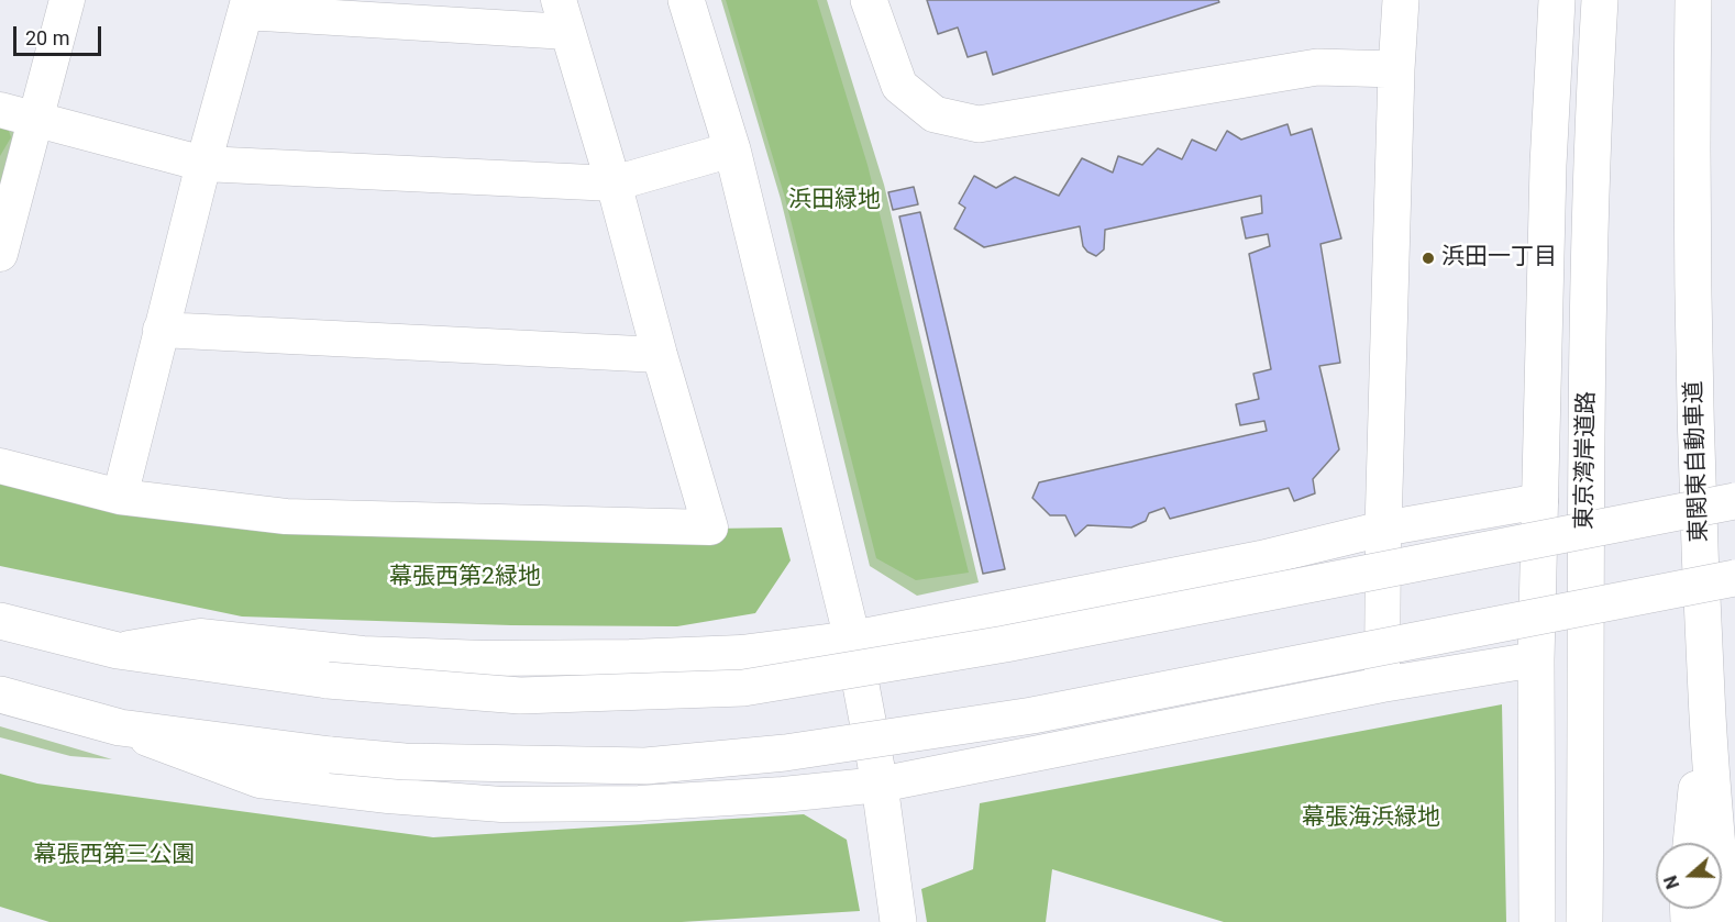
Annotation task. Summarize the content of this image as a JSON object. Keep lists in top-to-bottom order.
{
  "streets": {
    "main road": ["東京湾岸道路", "東関東自動車道"]
  },
  "parks": [
    "浜田緑地",
    "幕張西第2緑地",
    "幕張海浜緑地",
    "幕張西第三公園"
  ],
  "places": ["浜田一丁目"],
  "scale_bar": "20 m",
  "north": "left"
}
